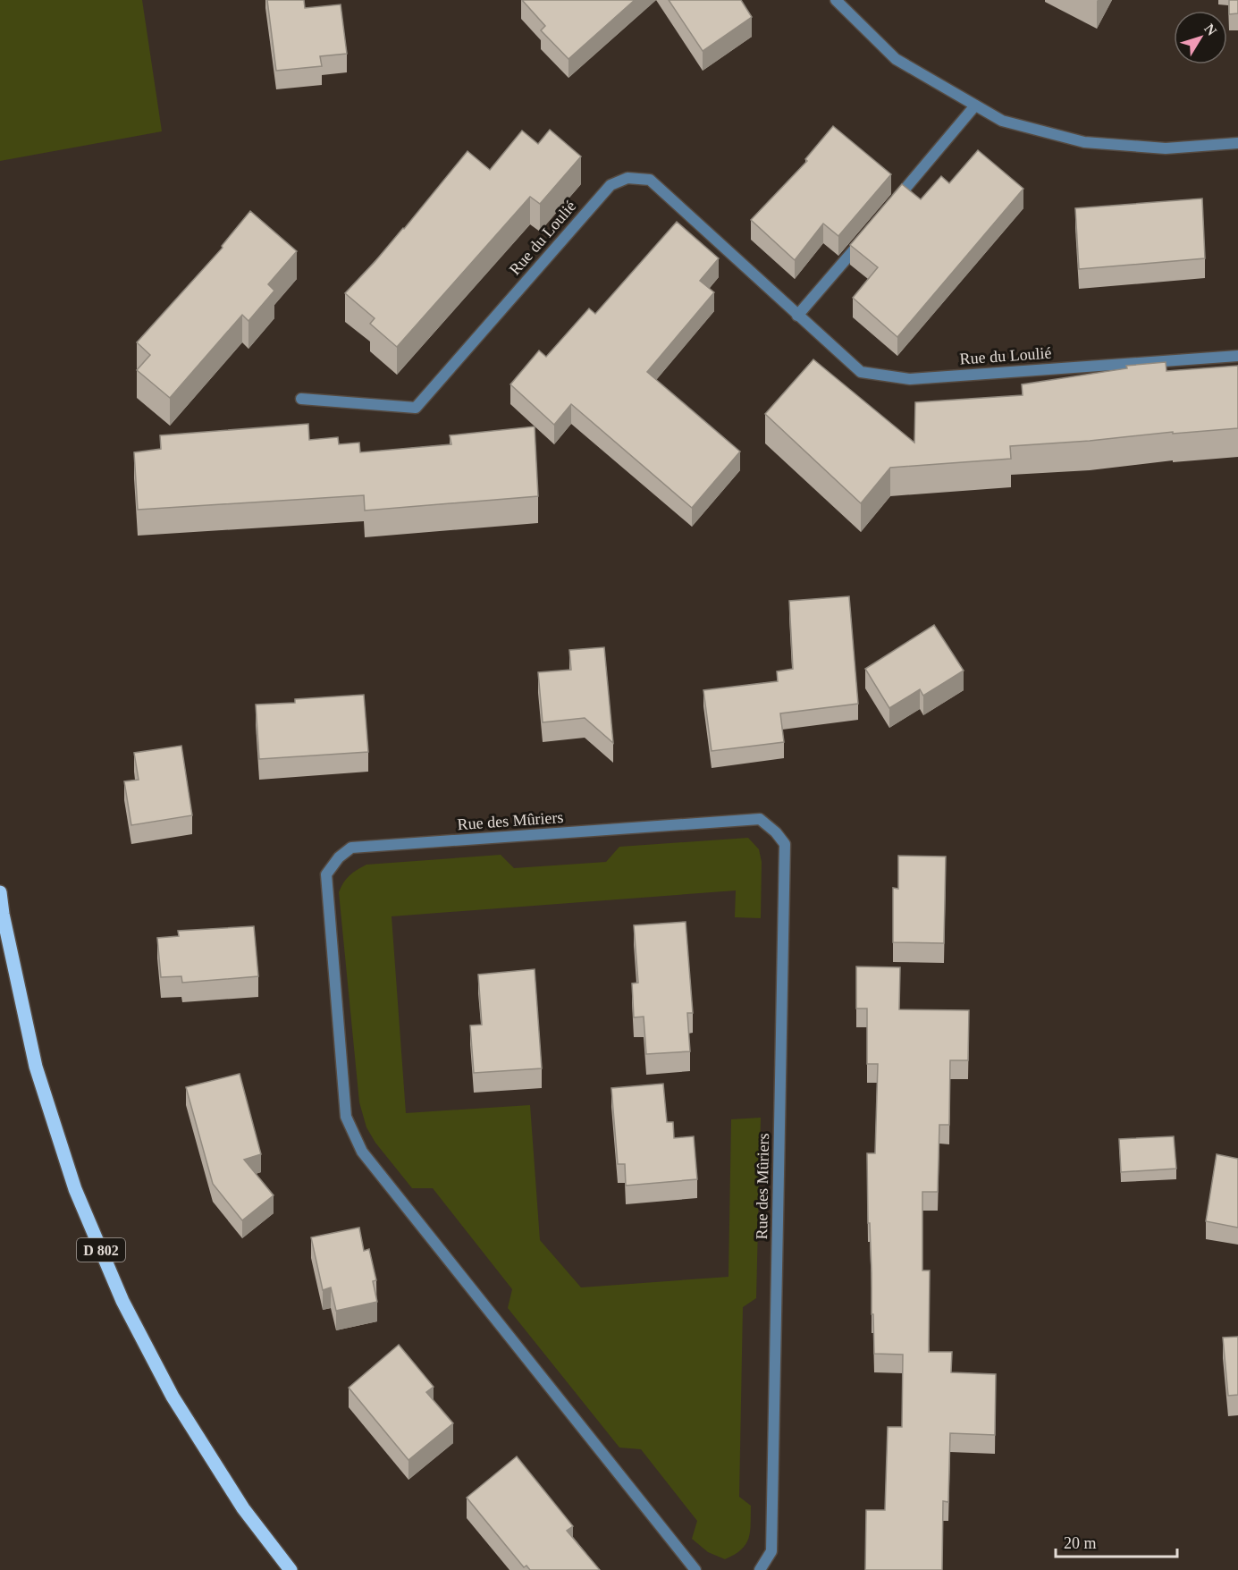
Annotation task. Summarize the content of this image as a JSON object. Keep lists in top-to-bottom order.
{
  "streets": {
    "main road": ["D 802"],
    "street": ["Rue du Loulié", "Rue des Mûriers"]
  },
  "scale_bar": "20 m",
  "north": "top right"
}
